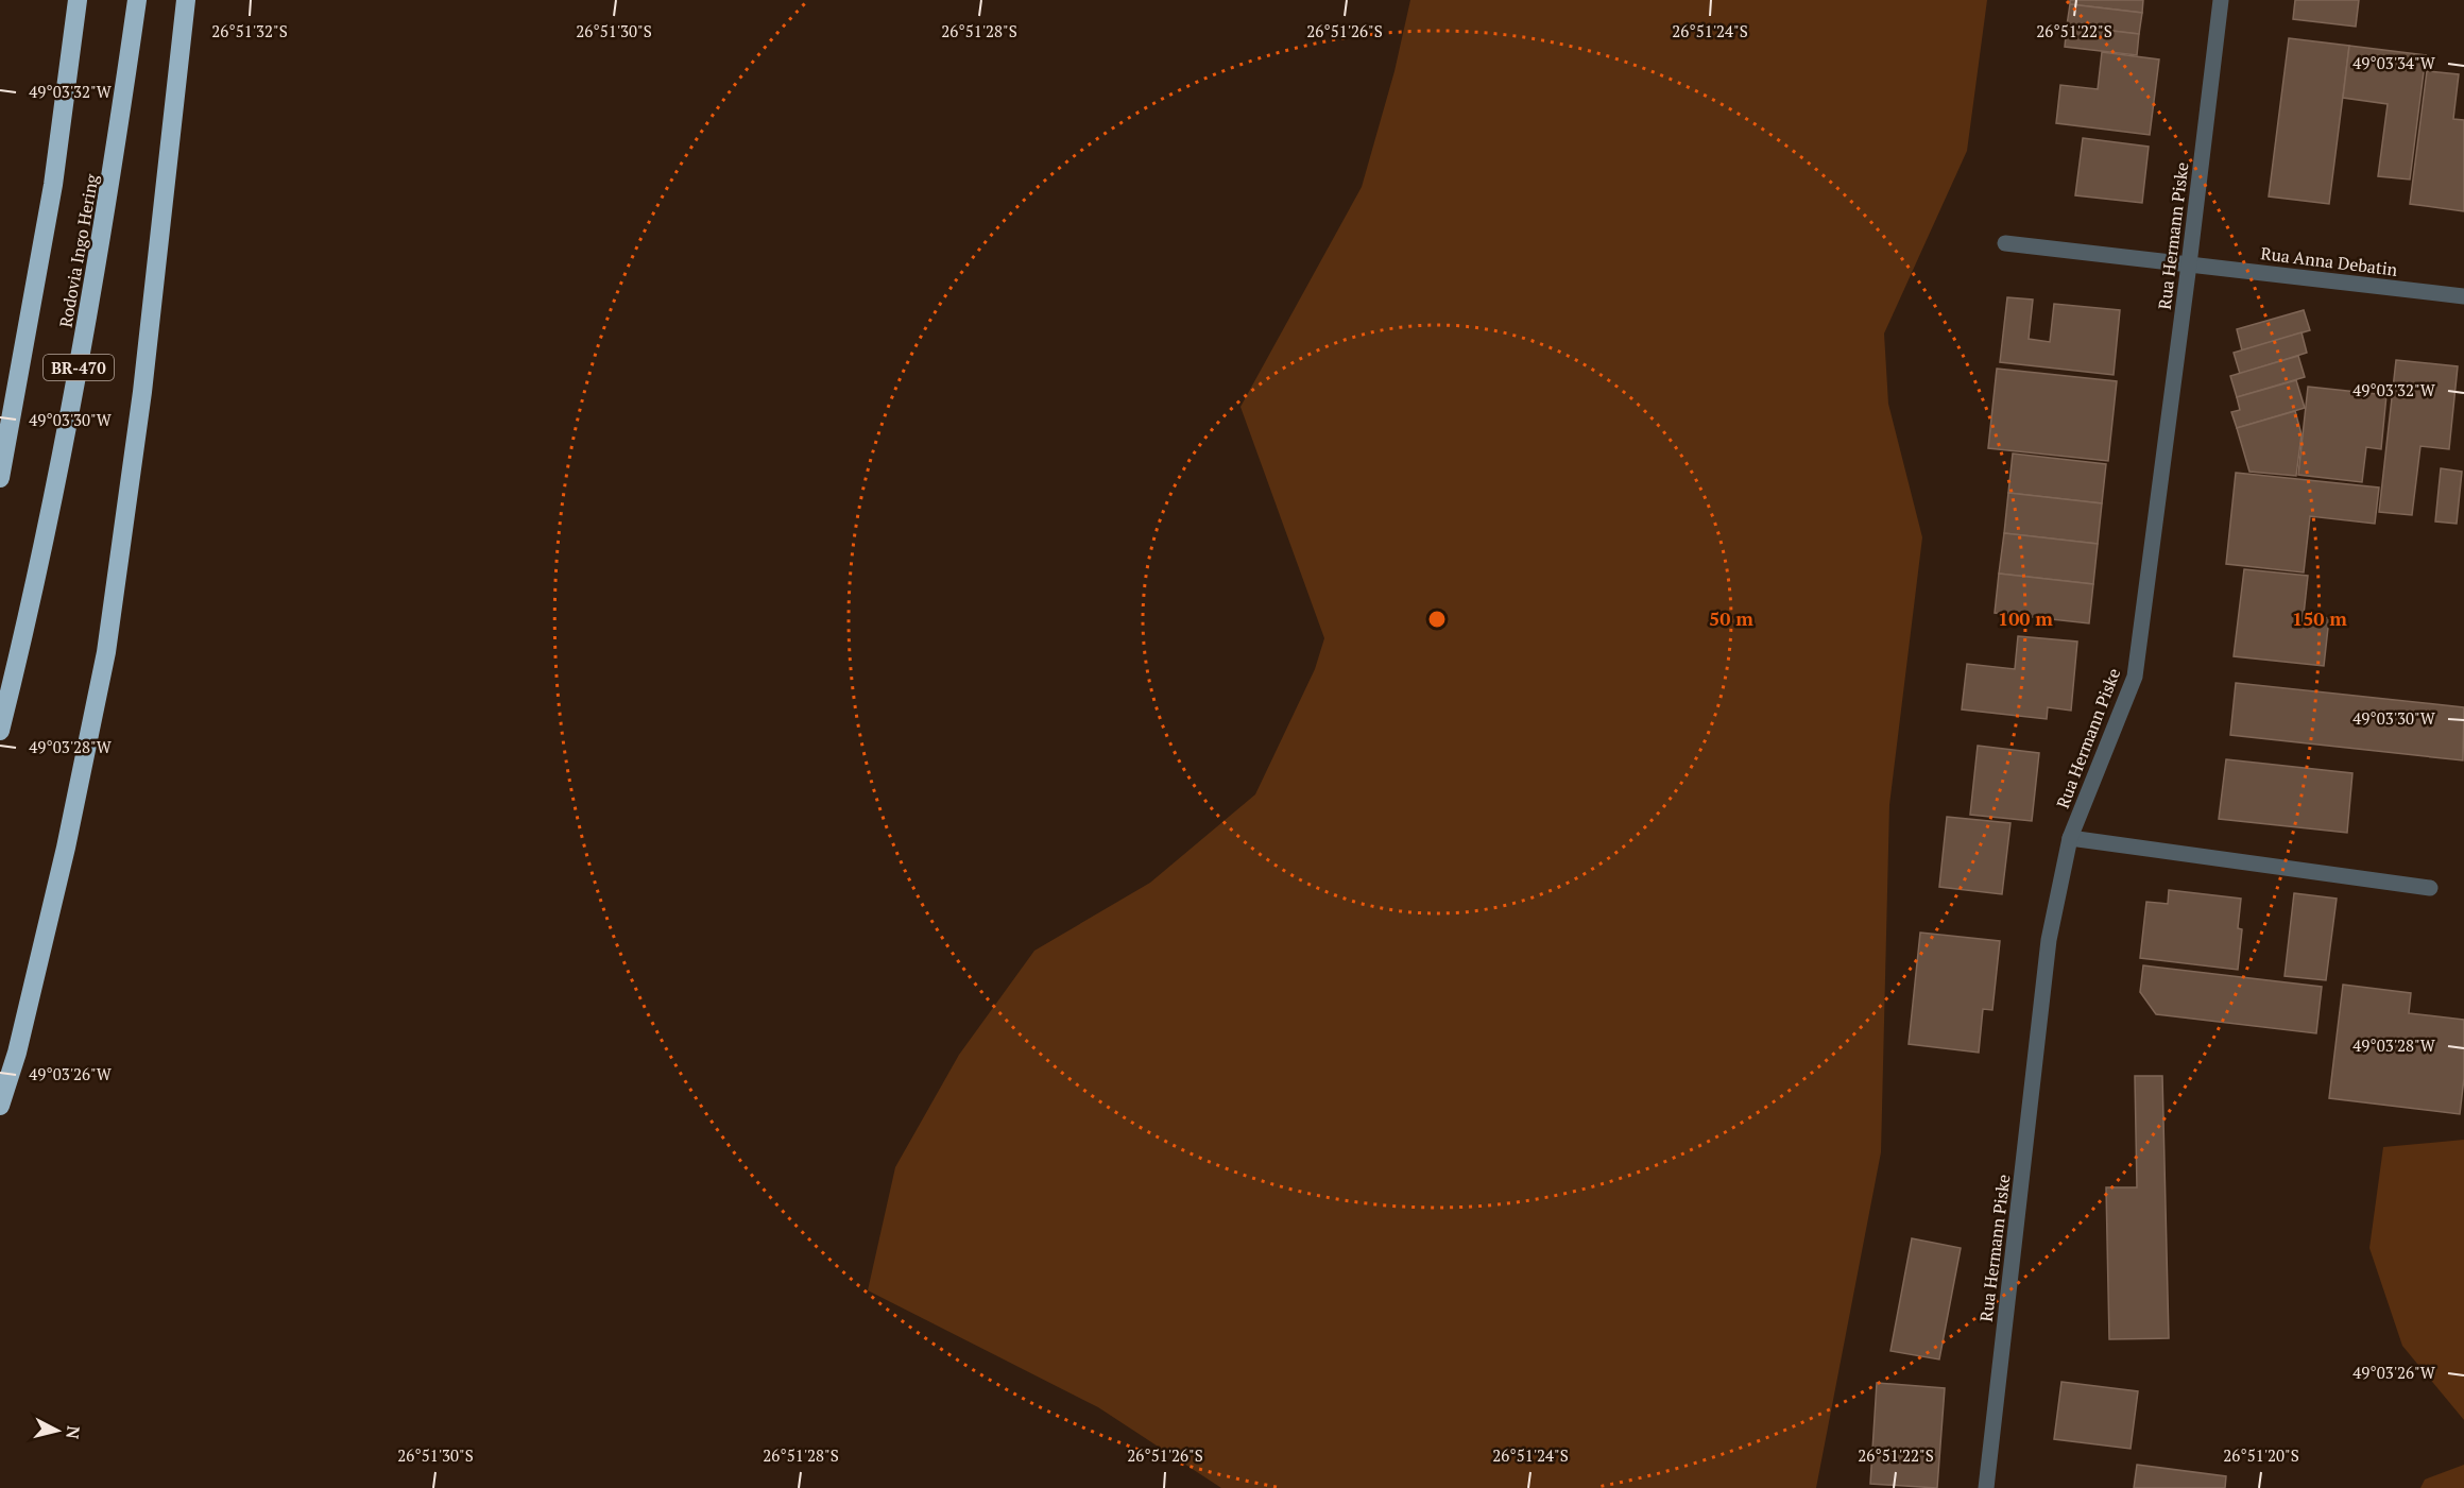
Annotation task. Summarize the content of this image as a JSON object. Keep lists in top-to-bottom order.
{
  "streets": {
    "highway": ["Rodovia Ingo Hering", "BR-470"],
    "street": ["Rua Hermann Piske", "Rua Anna Debatin"]
  },
  "crossings": [
    ["Rua Hermann Piske", "Rua Anna Debatin"]
  ],
  "north": "right",
  "coordinates": [
    "26°51'32\"S",
    "26°51'30\"S",
    "26°51'28\"S",
    "26°51'26\"S",
    "26°51'24\"S",
    "26°51'22\"S",
    "49°03'34\"W",
    "49°03'32\"W",
    "49°03'30\"W",
    "49°03'28\"W",
    "49°03'26\"W",
    "26°51'20\"S"
  ],
  "rings": ["50 m", "100 m", "150 m"]
}
